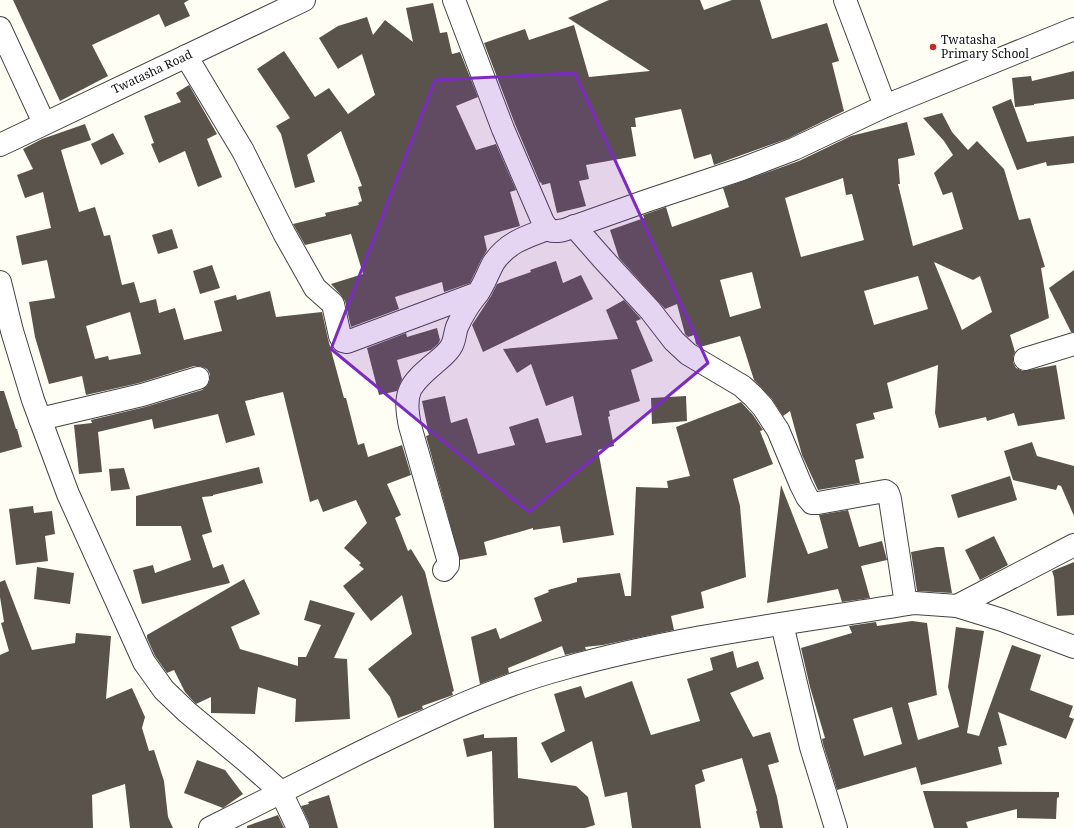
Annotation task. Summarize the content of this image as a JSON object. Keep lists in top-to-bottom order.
{
  "streets": {
    "street": ["Twatasha Road"]
  },
  "places": ["Twatasha Primary School"]
}
